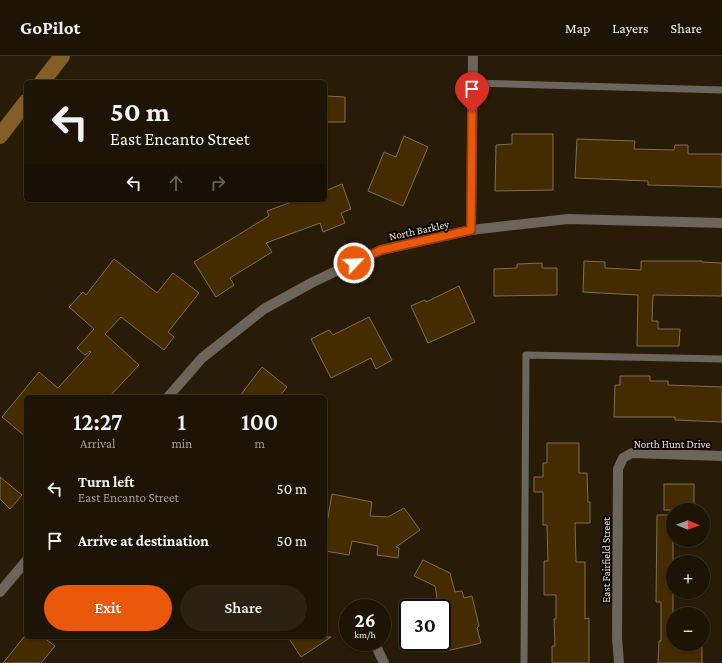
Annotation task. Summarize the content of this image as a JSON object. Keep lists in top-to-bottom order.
{
  "streets": {
    "street": ["North Barkley", "North Hunt Drive", "East Fairfield Street"]
  },
  "crossings": [
    ["North Hunt Drive", "East Fairfield Street"]
  ],
  "north": "right",
  "page": {
    "header": "GoPilot",
    "nav": ["Map", "Layers", "Share"],
    "turn": ["50 m", "East Encanto Street"],
    "eta": [
      "12:27",
      "Arrival",
      "1",
      "min",
      "100",
      "m"
    ],
    "list": [
      {
        "name": "Turn left",
        "note": "East Encanto Street",
        "value": "50 m"
      },
      {
        "name": "Arrive at destination",
        "value": "50 m"
      }
    ],
    "map_buttons": ["+", "−"],
    "buttons": ["Exit", "Share"],
    "speed": "26 km/h",
    "limit": "30"
  }
}
